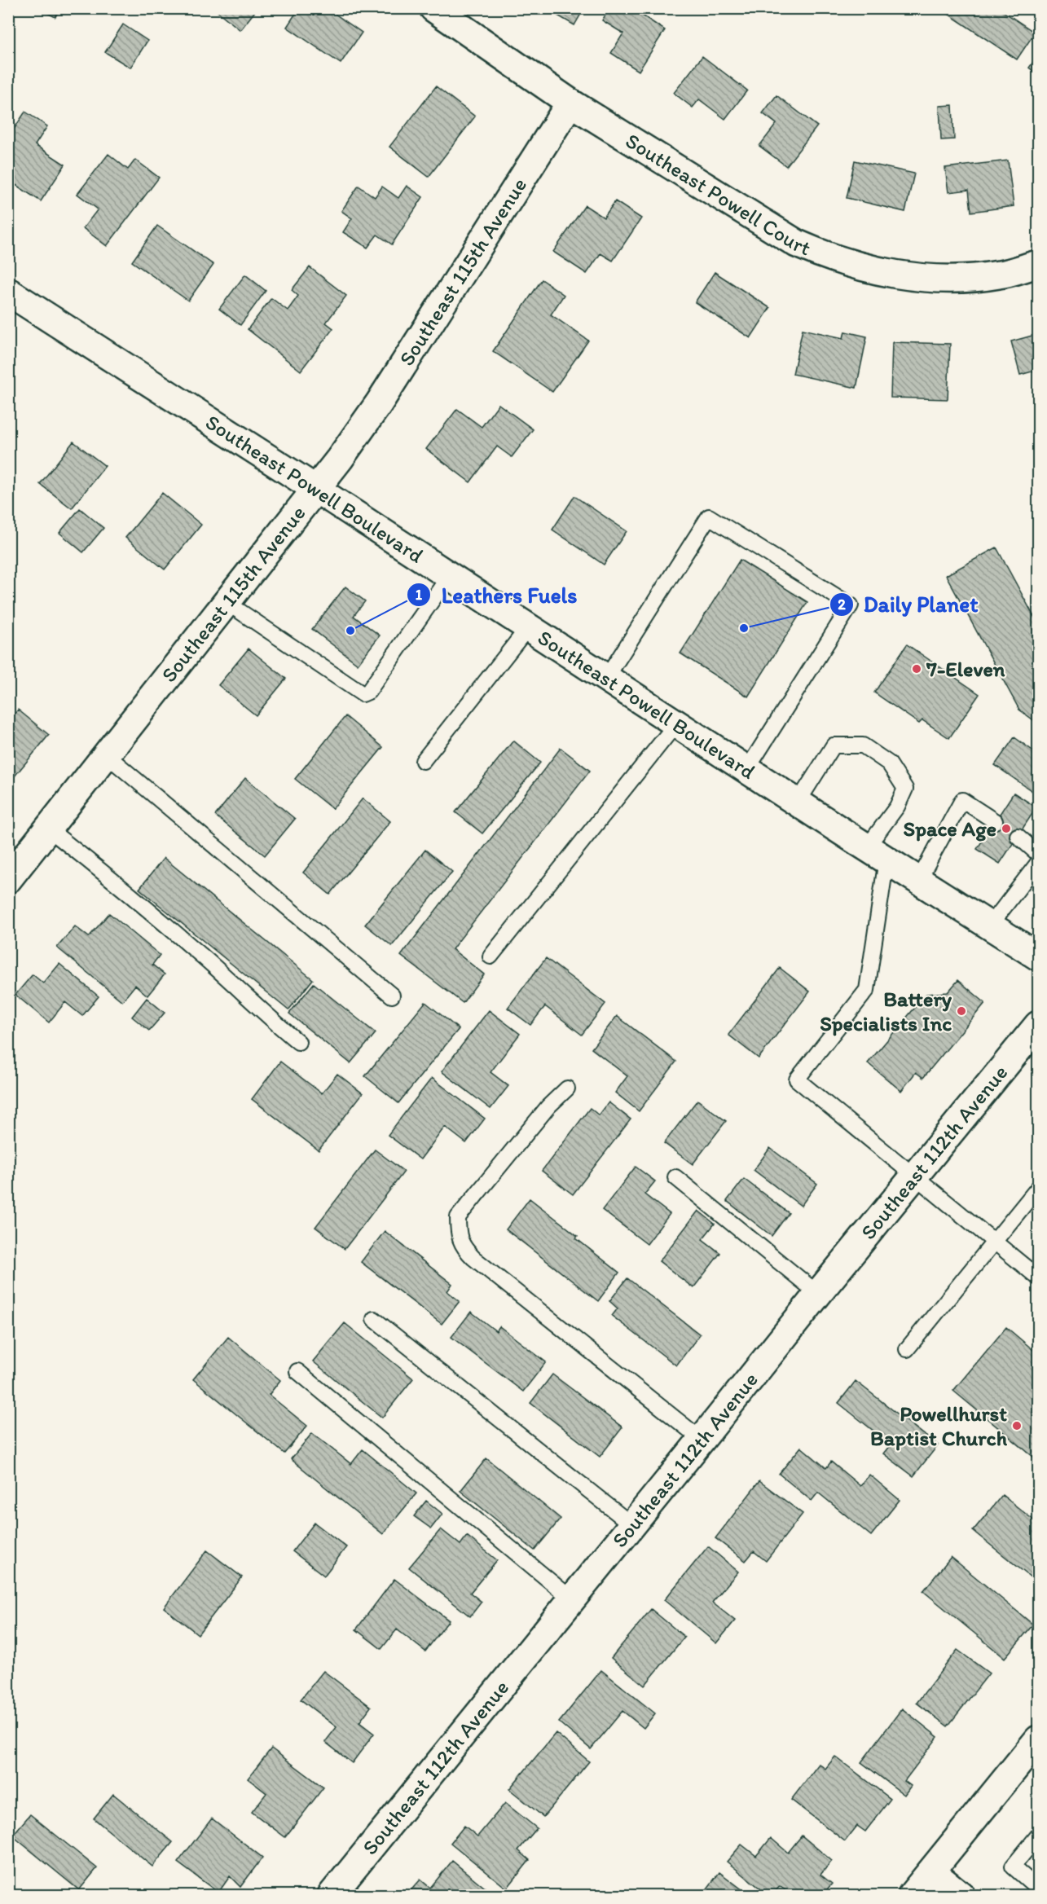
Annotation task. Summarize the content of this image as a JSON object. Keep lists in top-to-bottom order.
{
  "streets": {
    "main road": [
      "Southeast Powell Court",
      "Southeast 115th Avenue",
      "Southeast Powell Boulevard",
      "Southeast 112th Avenue"
    ]
  },
  "crossings": [
    ["Southeast Powell Court", "Southeast 115th Avenue"],
    ["Southeast 115th Avenue", "Southeast Powell Boulevard"]
  ],
  "places": [
    "Daily Planet",
    "Leathers Fuels",
    "7-Eleven",
    "Space Age",
    "Battery Specialists Inc",
    "Powellhurst Baptist Church"
  ]
}
